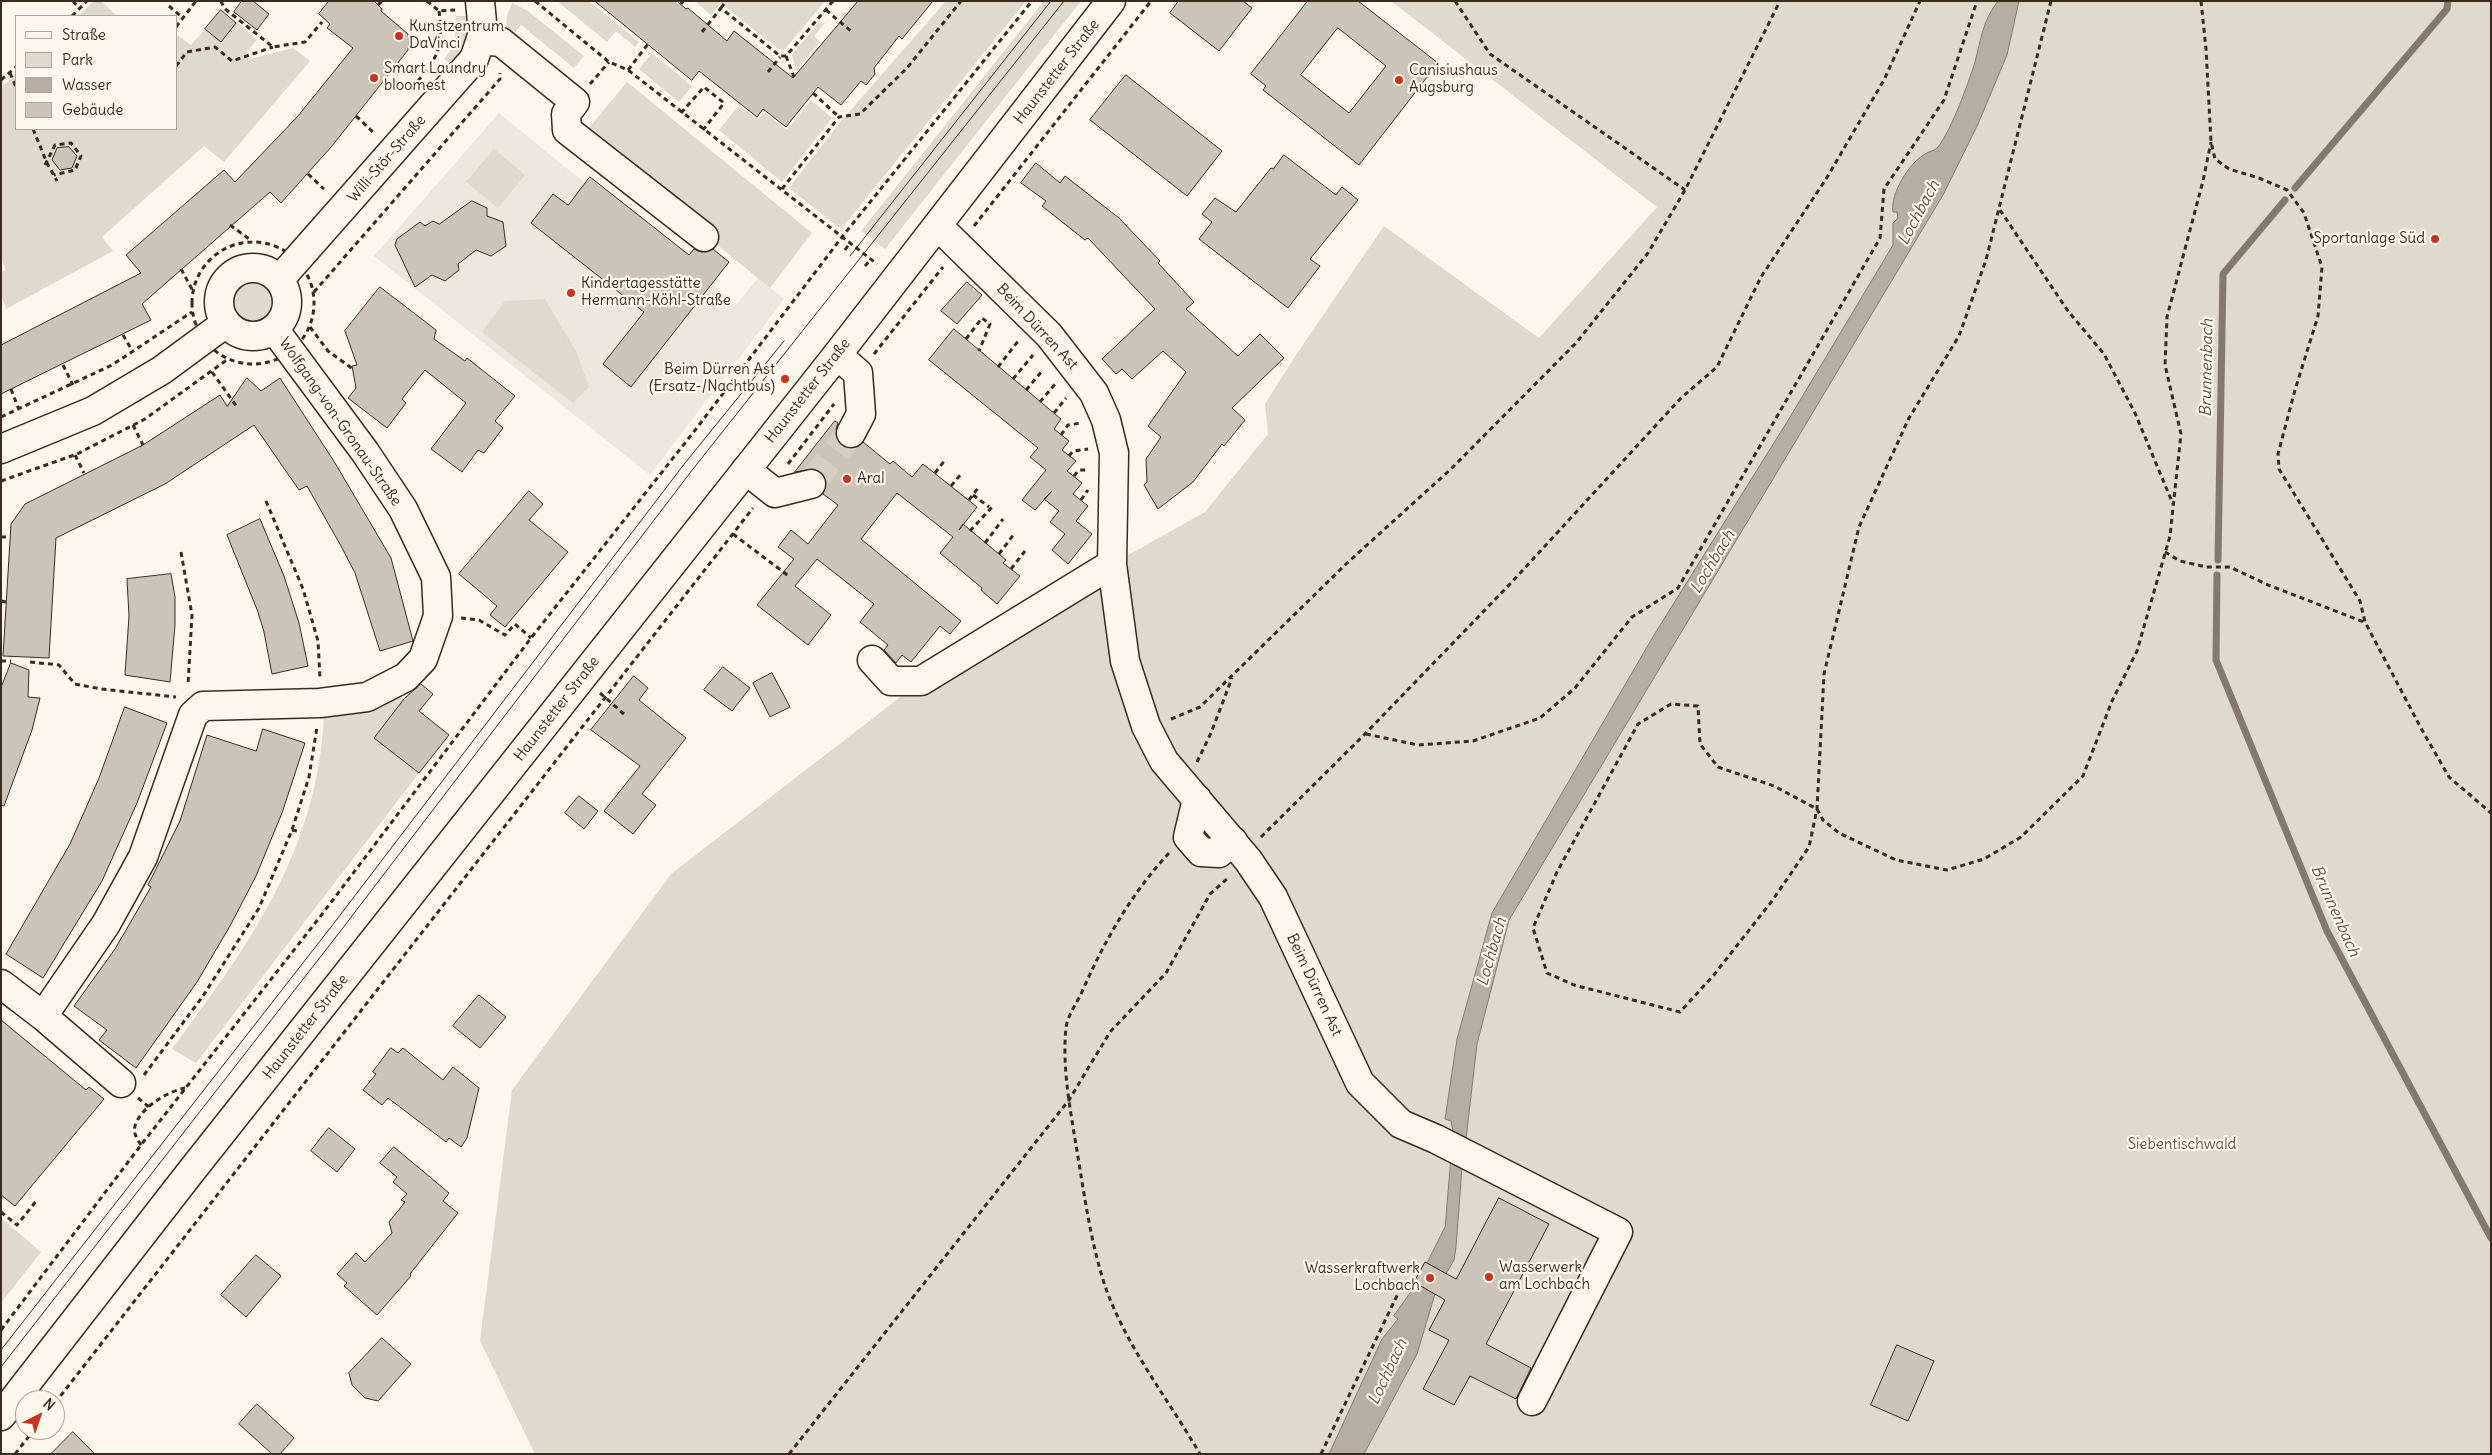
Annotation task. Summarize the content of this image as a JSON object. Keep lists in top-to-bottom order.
{
  "streets": {
    "street": [
      "Haunstetter Straße",
      "Willi-Stör-Straße",
      "Beim Dürren Ast",
      "Wolfgang-von-Gronau-Straße"
    ]
  },
  "crossings": [
    ["Haunstetter Straße", "Beim Dürren Ast"],
    ["Willi-Stör-Straße", "Wolfgang-von-Gronau-Straße"]
  ],
  "water": ["Lochbach", "Brunnenbach"],
  "parks": ["Siebentischwald"],
  "places": [
    "Kunstzentrum DaVinci",
    "Smart Laundry bloomest",
    "Canisiushaus Augsburg",
    "Sportanlage Süd",
    "Kindertagesstätte Hermann-Köhl-Straße",
    "Beim Dürren Ast (Ersatz-/Nachtbus)",
    "Aral",
    "Wasserwerk am Lochbach",
    "Wasserkraftwerk Lochbach"
  ],
  "legend": [
    "Straße",
    "Park",
    "Wasser",
    "Gebäude"
  ],
  "north": "top right"
}
